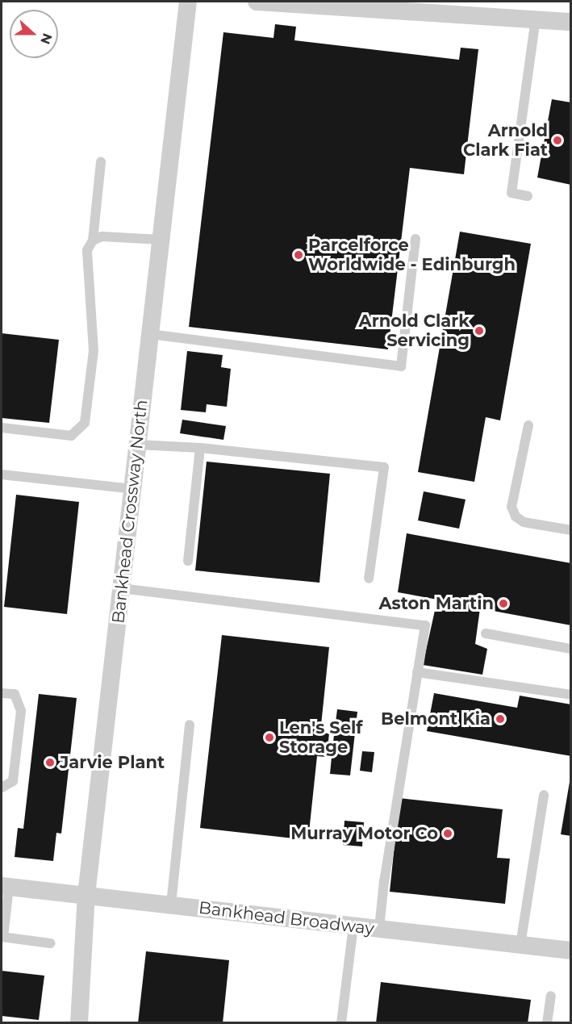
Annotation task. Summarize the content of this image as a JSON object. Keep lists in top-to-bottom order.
{
  "streets": {
    "street": ["Bankhead Crossway North", "Bankhead Broadway"]
  },
  "crossings": [
    ["Bankhead Crossway North", "Bankhead Broadway"]
  ],
  "places": [
    "Arnold Clark Fiat",
    "Parcelforce Worldwide - Edinburgh",
    "Arnold Clark Servicing",
    "Aston Martin",
    "Belmont Kia",
    "Len's Self Storage",
    "Jarvie Plant",
    "Murray Motor Co"
  ],
  "north": "right"
}
